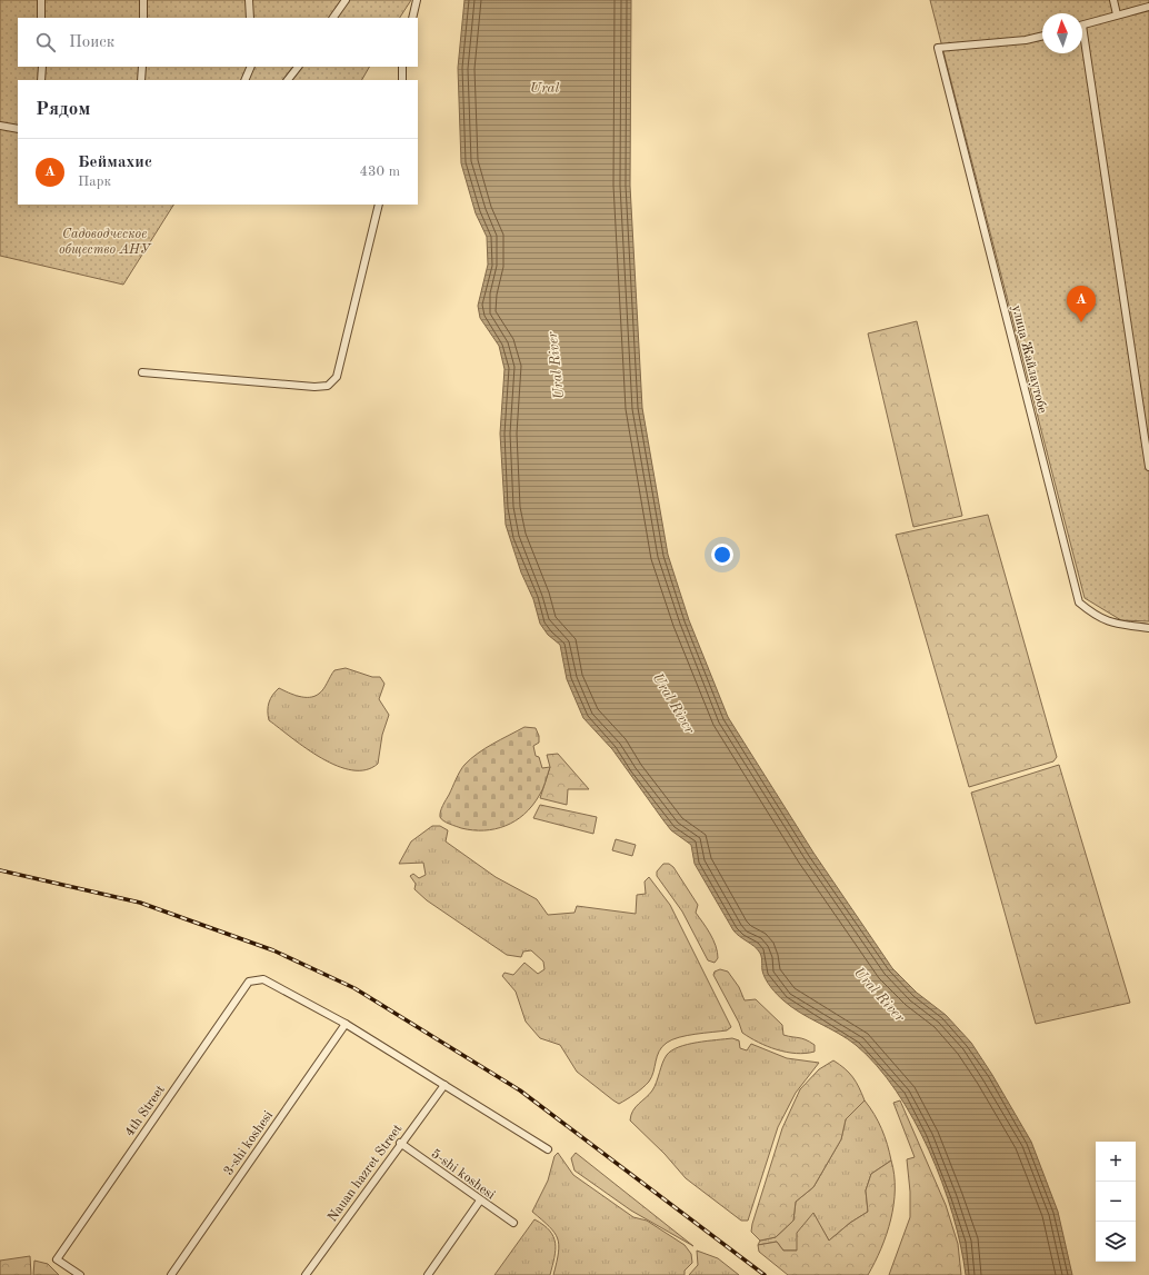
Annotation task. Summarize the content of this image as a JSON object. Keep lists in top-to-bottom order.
{
  "streets": {
    "street": [
      "улица Жайлаутобе",
      "4th Street",
      "3-shi koshesi",
      "Nauan hazret Street",
      "5-shi koshesi"
    ]
  },
  "crossings": [
    ["4th Street", "3-shi koshesi"],
    ["Nauan hazret Street", "5-shi koshesi"]
  ],
  "water": ["Ural", "Ural River"],
  "parks": ["Садоводческое общество АНУ"],
  "north": "top",
  "page": {
    "search": "Поиск",
    "heading": "Рядом",
    "list": [
      {
        "mark": "A",
        "name": "Беймахис",
        "note": "Парк",
        "value": "430 m"
      }
    ],
    "pins": "A",
    "map_buttons": ["+", "−"]
  }
}
